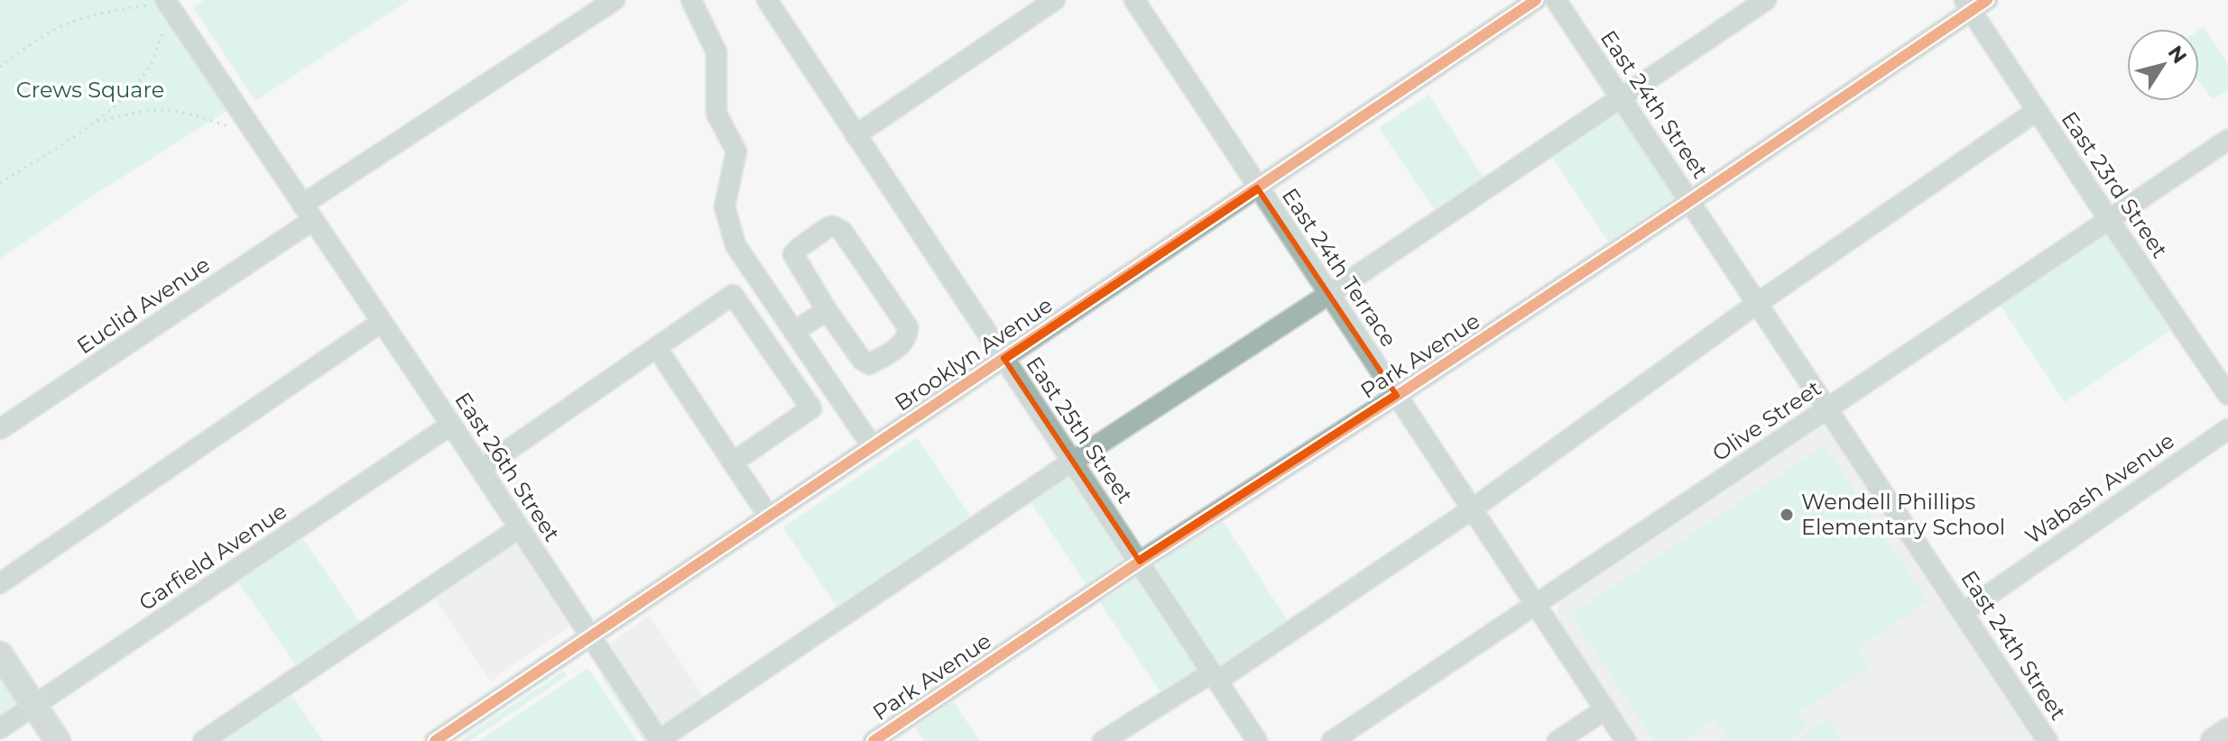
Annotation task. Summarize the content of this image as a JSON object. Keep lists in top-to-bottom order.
{
  "streets": {
    "street": [
      "East 24th Street",
      "East 23rd Street",
      "East 24th Terrace",
      "Euclid Avenue",
      "Brooklyn Avenue",
      "Park Avenue",
      "Olive Street",
      "East 25th Street",
      "East 26th Street",
      "Wabash Avenue",
      "Garfield Avenue"
    ]
  },
  "crossings": [
    ["East 24th Street", "Park Avenue"],
    ["East 24th Street", "Olive Street"],
    ["East 24th Street", "Wabash Avenue"],
    ["East 23rd Street", "Park Avenue"],
    ["East 23rd Street", "Olive Street"],
    ["East 24th Terrace", "Brooklyn Avenue"],
    ["East 24th Terrace", "Park Avenue"],
    ["East 24th Terrace", "Olive Street"],
    ["Euclid Avenue", "East 26th Street"],
    ["Brooklyn Avenue", "East 25th Street"],
    ["Brooklyn Avenue", "East 26th Street"],
    ["Park Avenue", "East 25th Street"],
    ["East 26th Street", "Garfield Avenue"]
  ],
  "parks": ["Crews Square"],
  "places": ["Wendell Phillips Elementary School"],
  "north": "top right"
}
